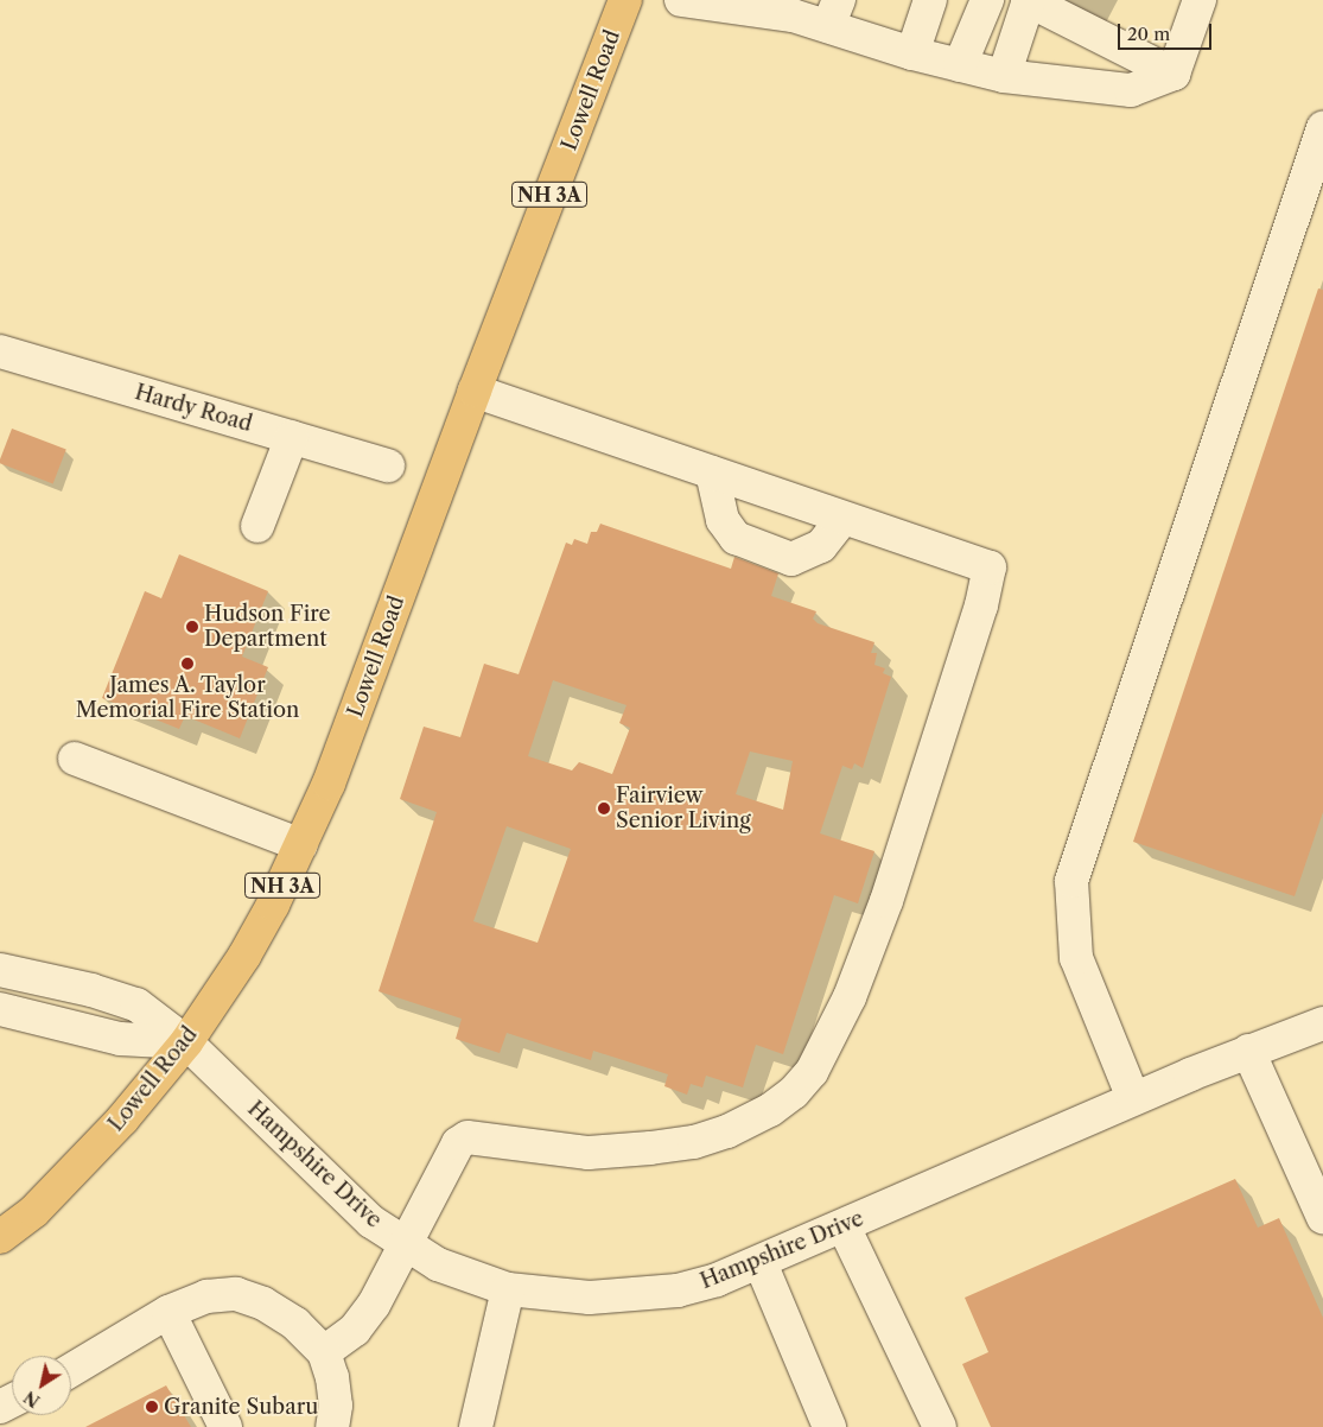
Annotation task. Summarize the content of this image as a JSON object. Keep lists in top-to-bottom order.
{
  "streets": {
    "main road": ["Lowell Road", "NH 3A"],
    "street": ["Hardy Road", "Hampshire Drive"]
  },
  "crossings": [
    ["Lowell Road", "Hampshire Drive"]
  ],
  "places": [
    "Hudson Fire Department",
    "James A. Taylor Memorial Fire Station",
    "Fairview Senior Living",
    "Granite Subaru"
  ],
  "scale_bar": "20 m",
  "north": "bottom left"
}
